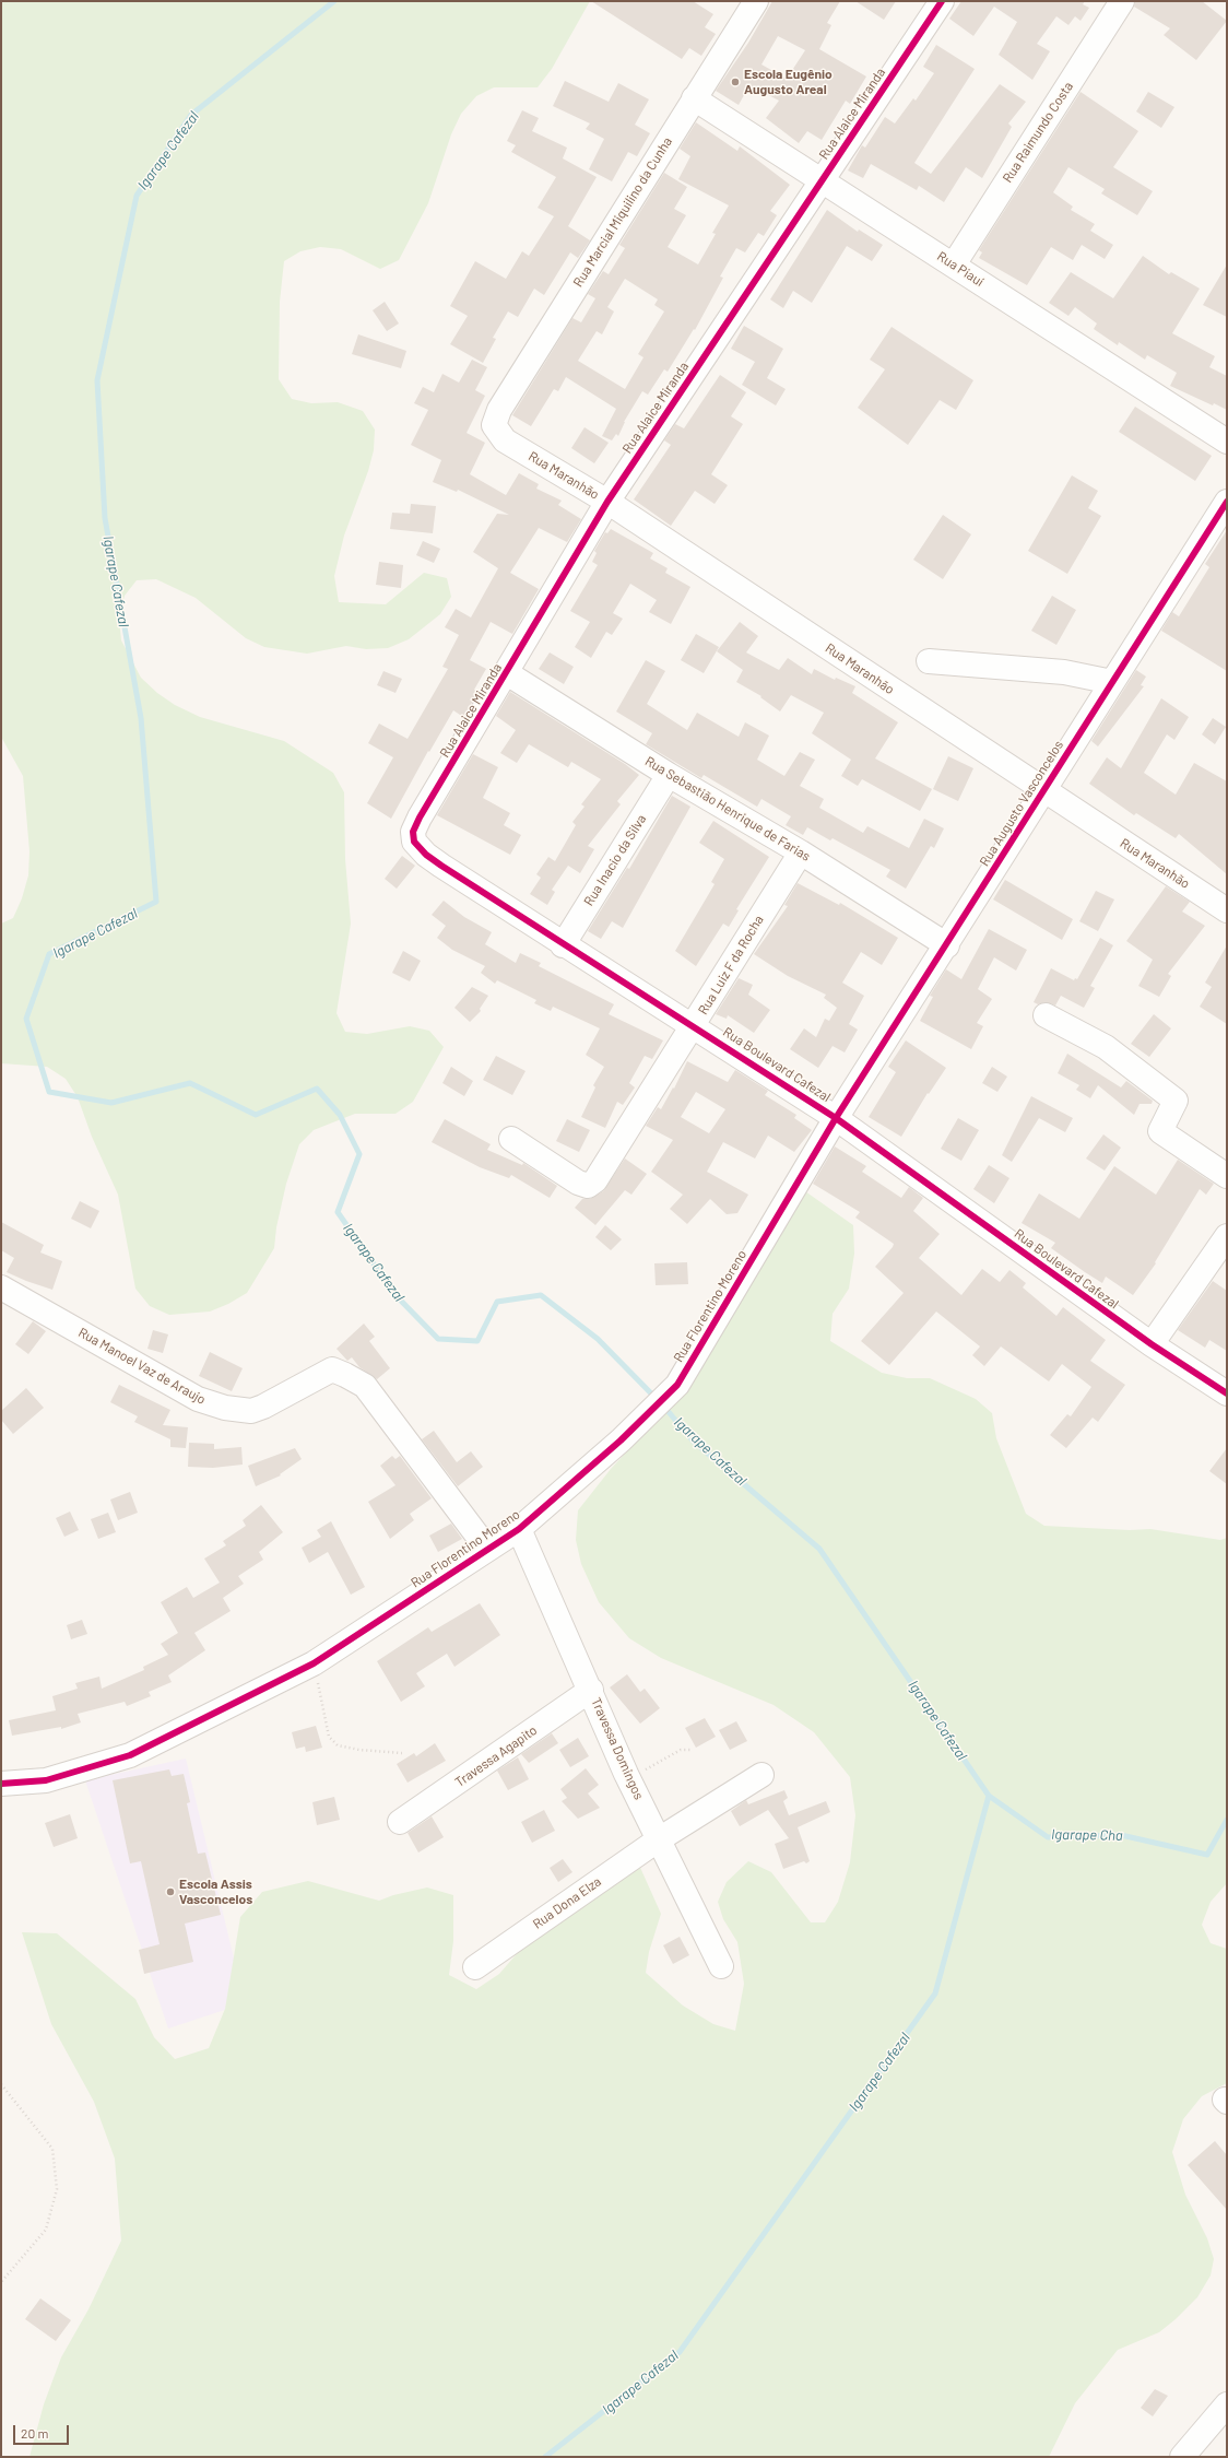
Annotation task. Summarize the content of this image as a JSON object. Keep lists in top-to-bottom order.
{
  "streets": {
    "street": [
      "Rua Alaice Miranda",
      "Rua Raimundo Costa",
      "Rua Marcial Miquilino da Cunha",
      "Rua Piauí",
      "Rua Maranhão",
      "Rua Augusto Vasconcelos",
      "Rua Sebastião Henrique de Farias",
      "Rua Inacio da Silva",
      "Rua Luiz F da Rocha",
      "Rua Boulevard Cafezal",
      "Rua Florentino Moreno",
      "Rua Manoel Vaz de Araujo",
      "Travessa Domingos",
      "Travessa Agapito",
      "Rua Dona Elza"
    ]
  },
  "crossings": [
    ["Rua Alaice Miranda", "Rua Piauí"],
    ["Rua Alaice Miranda", "Rua Maranhão"],
    ["Rua Alaice Miranda", "Rua Sebastião Henrique de Farias"],
    ["Rua Alaice Miranda", "Rua Boulevard Cafezal"],
    ["Rua Raimundo Costa", "Rua Piauí"],
    ["Rua Marcial Miquilino da Cunha", "Rua Piauí"],
    ["Rua Marcial Miquilino da Cunha", "Rua Maranhão"],
    ["Rua Maranhão", "Rua Augusto Vasconcelos"],
    ["Rua Augusto Vasconcelos", "Rua Sebastião Henrique de Farias"],
    ["Rua Augusto Vasconcelos", "Rua Boulevard Cafezal"],
    ["Rua Augusto Vasconcelos", "Rua Florentino Moreno"],
    ["Rua Sebastião Henrique de Farias", "Rua Inacio da Silva"],
    ["Rua Sebastião Henrique de Farias", "Rua Luiz F da Rocha"],
    ["Rua Inacio da Silva", "Rua Boulevard Cafezal"],
    ["Rua Luiz F da Rocha", "Rua Boulevard Cafezal"],
    ["Rua Boulevard Cafezal", "Rua Florentino Moreno"],
    ["Rua Florentino Moreno", "Rua Manoel Vaz de Araujo"],
    ["Rua Florentino Moreno", "Travessa Domingos"],
    ["Travessa Domingos", "Travessa Agapito"],
    ["Travessa Domingos", "Rua Dona Elza"]
  ],
  "water": ["Igarape Cafezal", "Igarape Cha"],
  "places": ["Escola Eugênio Augusto Areal", "Escola Assis Vasconcelos"],
  "scale_bar": "20 m"
}
